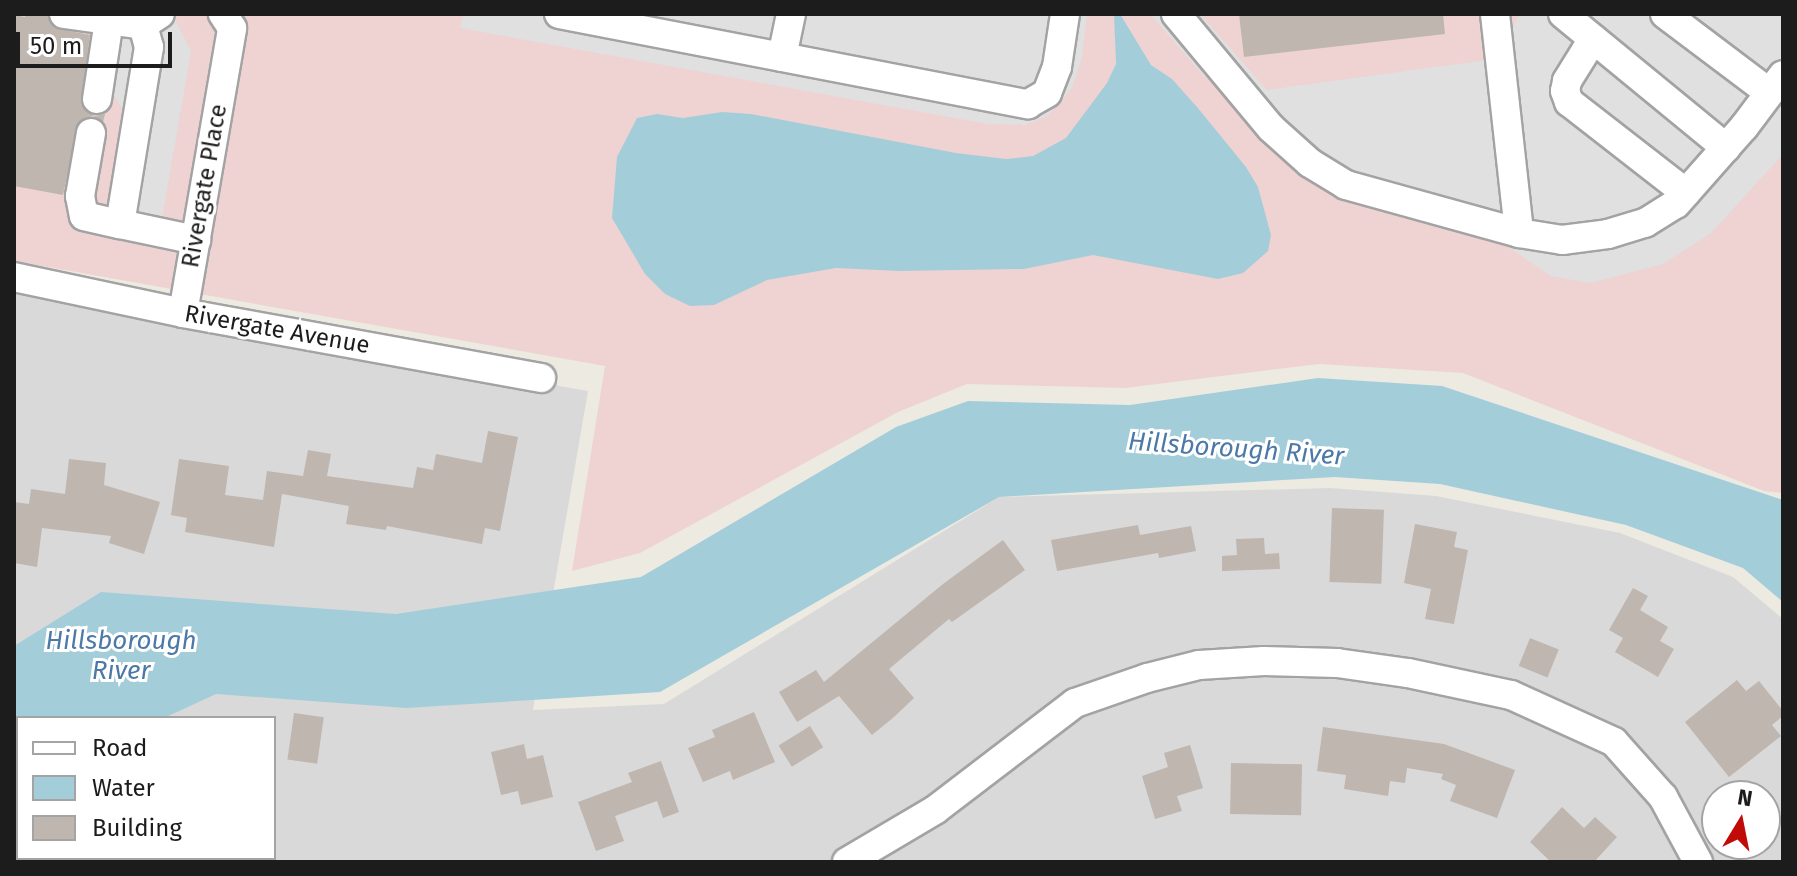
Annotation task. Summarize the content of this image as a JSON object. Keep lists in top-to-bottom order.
{
  "streets": {
    "street": ["Rivergate Place", "Rivergate Avenue"]
  },
  "crossings": [
    ["Rivergate Place", "Rivergate Avenue"]
  ],
  "water": ["Hillsborough River"],
  "legend": ["Road", "Water", "Building"],
  "scale_bar": "50 m",
  "north": "top"
}
